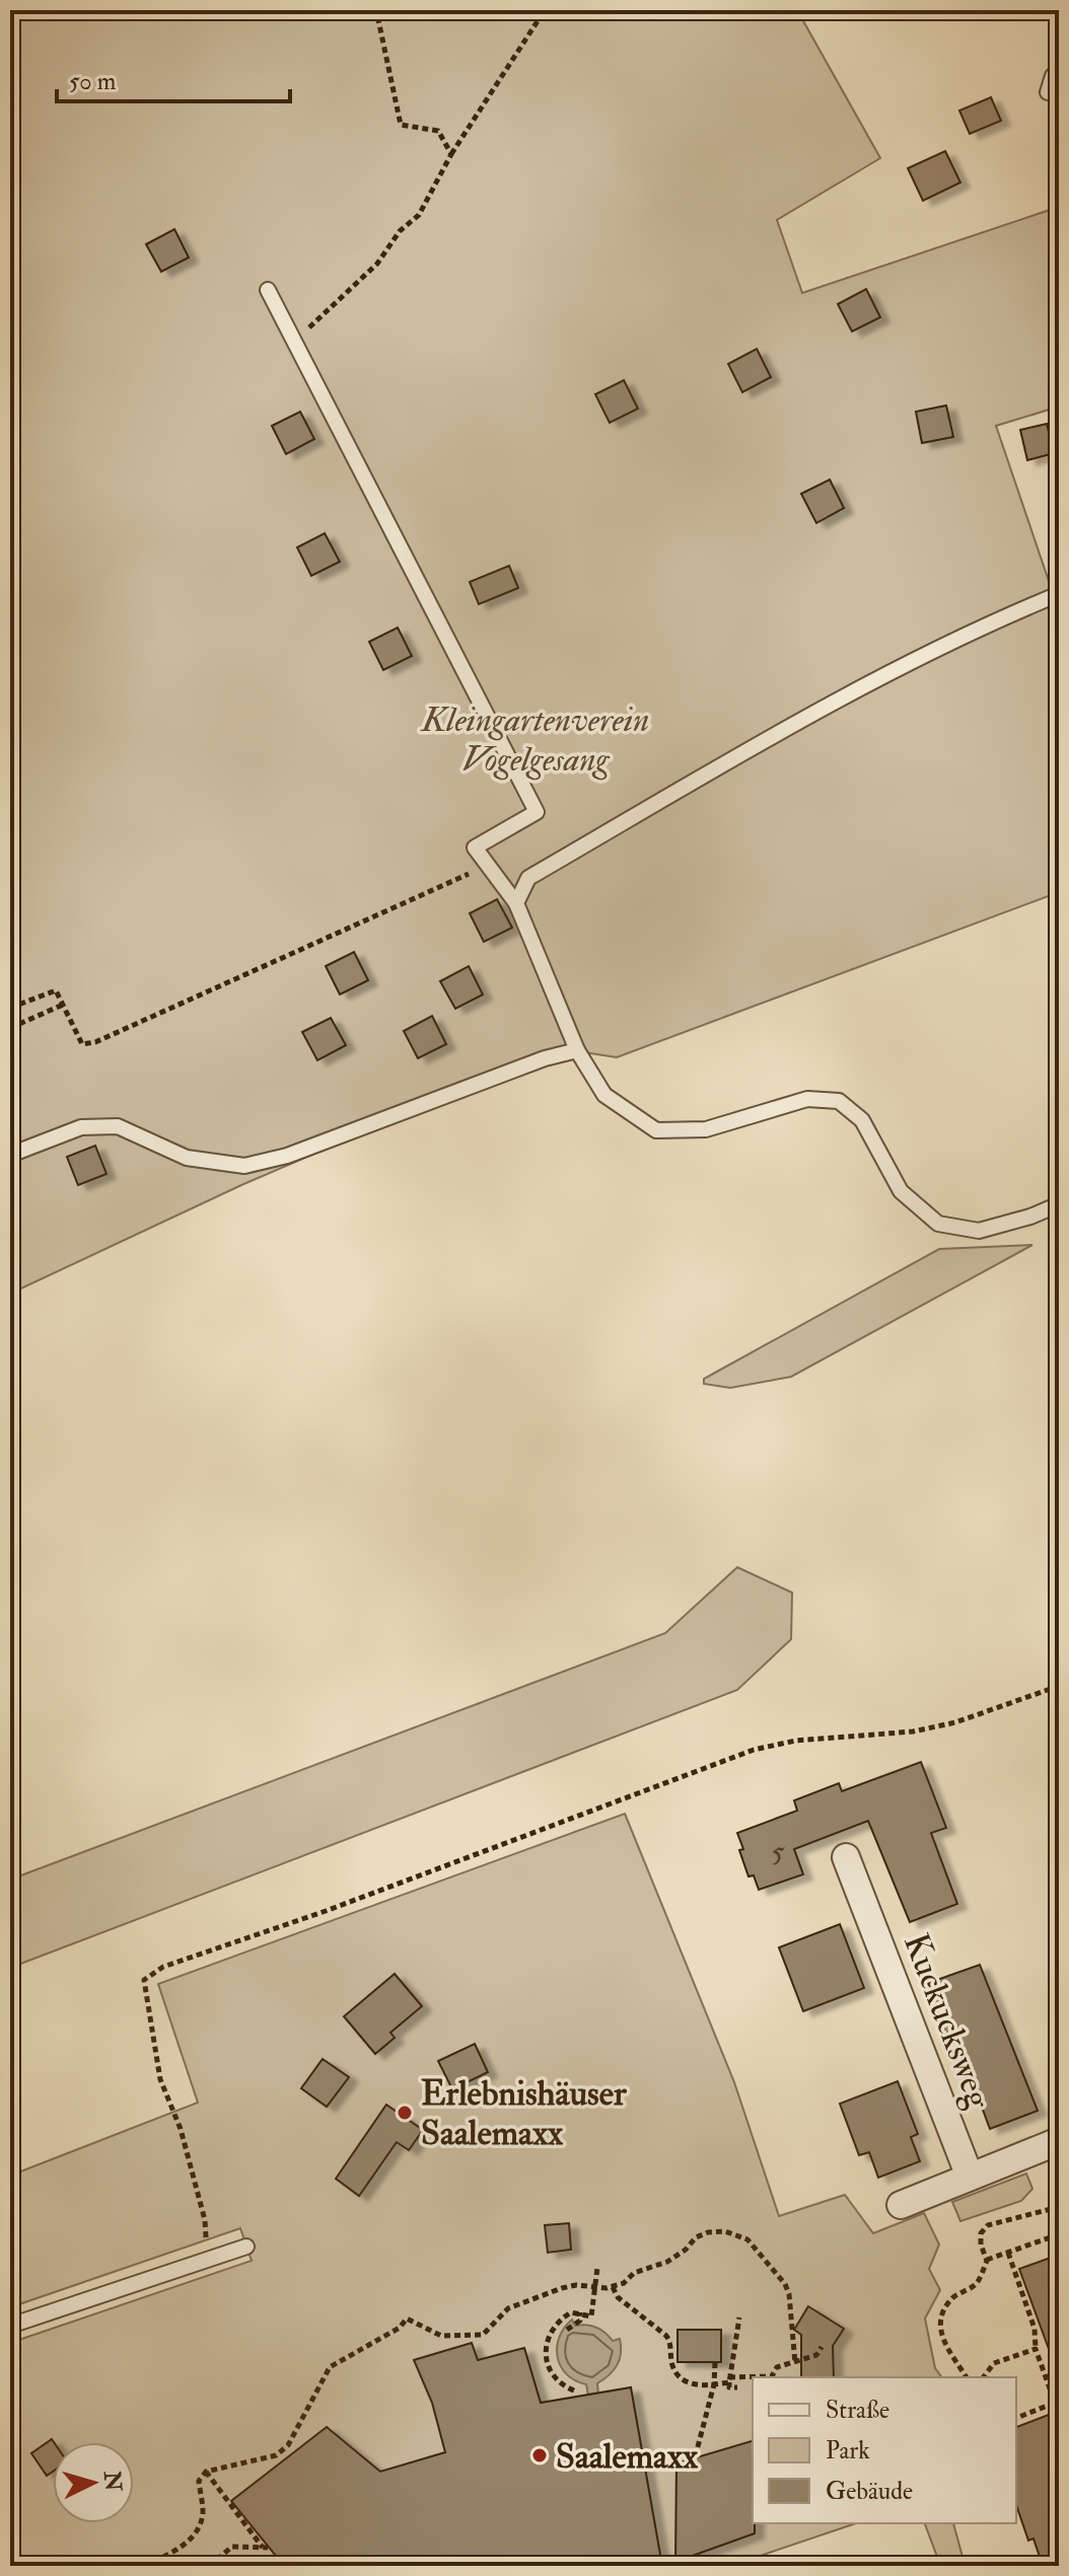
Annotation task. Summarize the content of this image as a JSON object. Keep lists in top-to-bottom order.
{
  "streets": {
    "street": ["Kuckucksweg"]
  },
  "parks": ["Kleingartenverein Vogelgesang"],
  "places": ["Erlebnishäuser Saalemaxx", "Saalemaxx"],
  "house_numbers": ["5"],
  "legend": ["Straße", "Park", "Gebäude"],
  "scale_bar": "50 m",
  "north": "right"
}
